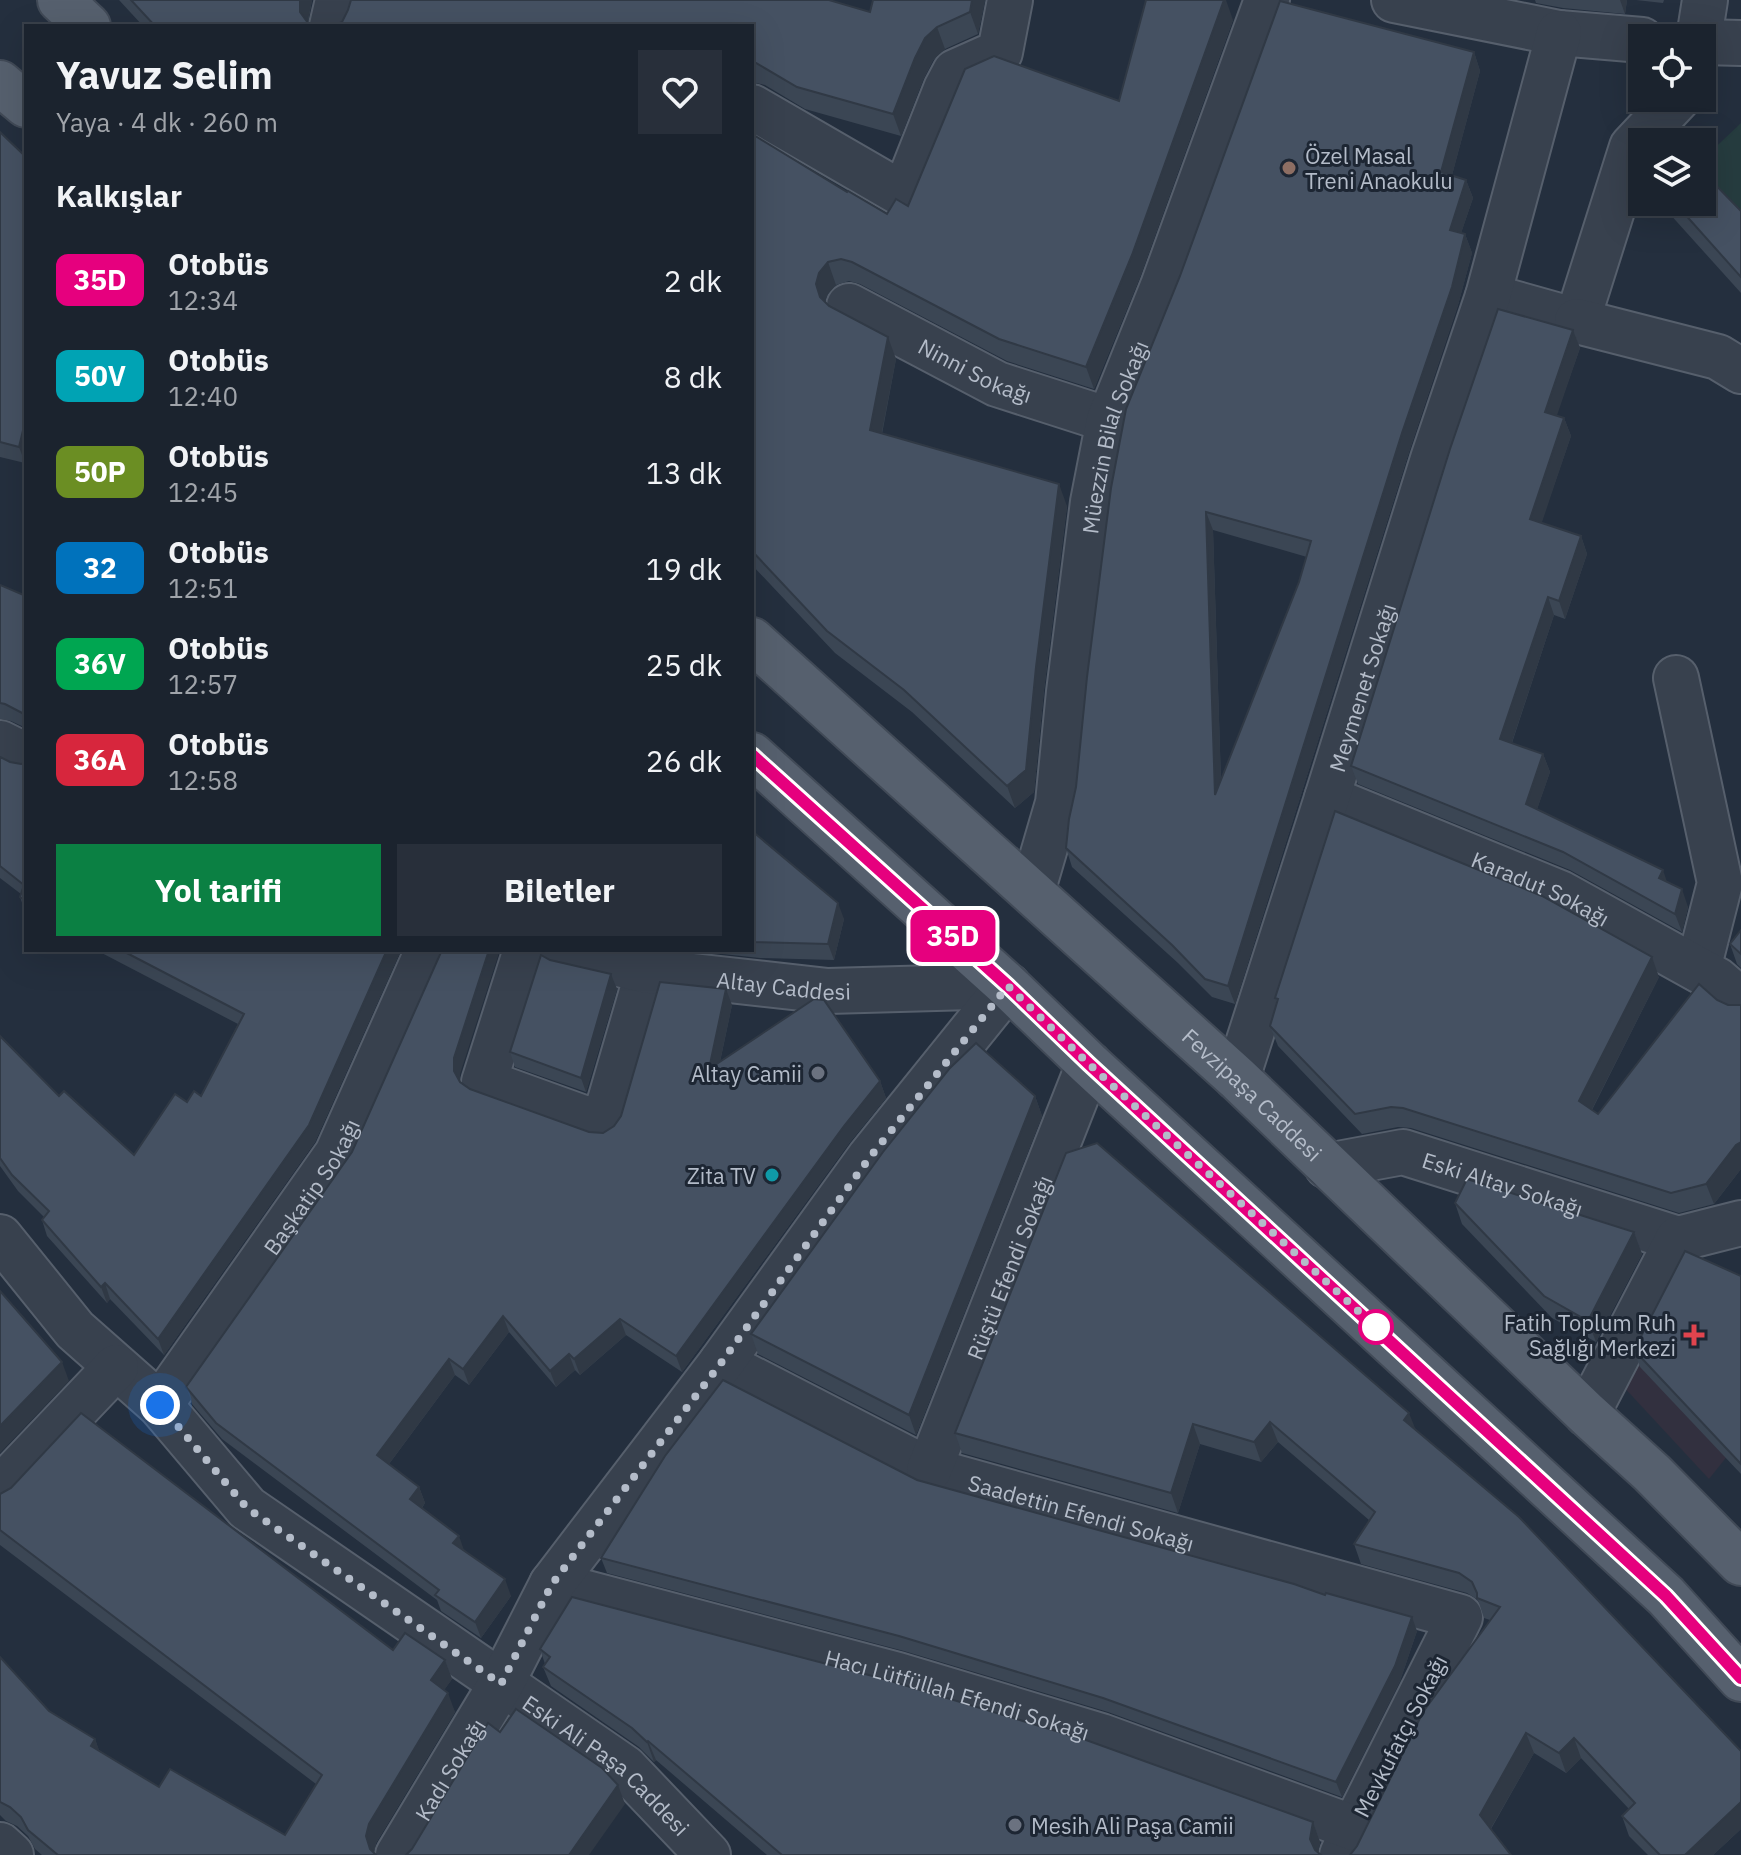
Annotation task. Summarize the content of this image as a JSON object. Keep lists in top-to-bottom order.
{
  "streets": {
    "main road": ["Fevzipaşa Caddesi"],
    "street": [
      "Ninni Sokağı",
      "Müezzin Bilal Sokağı",
      "Meymenet Sokağı",
      "Karadut Sokağı",
      "Altay Caddesi",
      "Eski Altay Sokağı",
      "Başkatip Sokağı",
      "Rüştü Efendi Sokağı",
      "Saadettin Efendi Sokağı",
      "Hacı Lütfüllah Efendi Sokağı",
      "Mevkufatçı Sokağı",
      "Eski Ali Paşa Caddesi",
      "Kadı Sokağı"
    ]
  },
  "crossings": [
    ["Ninni Sokağı", "Müezzin Bilal Sokağı"],
    ["Müezzin Bilal Sokağı", "Fevzipaşa Caddesi"],
    ["Meymenet Sokağı", "Karadut Sokağı"],
    ["Meymenet Sokağı", "Fevzipaşa Caddesi"],
    ["Altay Caddesi", "Kadı Sokağı"],
    ["Fevzipaşa Caddesi", "Eski Altay Sokağı"],
    ["Başkatip Sokağı", "Eski Ali Paşa Caddesi"],
    ["Rüştü Efendi Sokağı", "Saadettin Efendi Sokağı"],
    ["Saadettin Efendi Sokağı", "Mevkufatçı Sokağı"],
    ["Saadettin Efendi Sokağı", "Kadı Sokağı"],
    ["Hacı Lütfüllah Efendi Sokağı", "Mevkufatçı Sokağı"],
    ["Hacı Lütfüllah Efendi Sokağı", "Kadı Sokağı"],
    ["Eski Ali Paşa Caddesi", "Kadı Sokağı"]
  ],
  "places": {
    "other": [
      "Özel Masal Treni Anaokulu",
      "Altay Camii",
      "Zita TV",
      "Mesih Ali Paşa Camii"
    ],
    "health": ["Fatih Toplum Ruh Sağlığı Merkezi"]
  },
  "lines": ["bus line 35D"],
  "page": {
    "on_map": "35D",
    "heading": [
      ["Yavuz Selim", "Yaya · 4 dk · 260 m"],
      "Kalkışlar"
    ],
    "list": [
      {
        "mark": "35D",
        "name": "Otobüs",
        "note": "12:34",
        "value": "2 dk"
      },
      {
        "mark": "50V",
        "name": "Otobüs",
        "note": "12:40",
        "value": "8 dk"
      },
      {
        "mark": "50P",
        "name": "Otobüs",
        "note": "12:45",
        "value": "13 dk"
      },
      {
        "mark": "32",
        "name": "Otobüs",
        "note": "12:51",
        "value": "19 dk"
      },
      {
        "mark": "36V",
        "name": "Otobüs",
        "note": "12:57",
        "value": "25 dk"
      },
      {
        "mark": "36A",
        "name": "Otobüs",
        "note": "12:58",
        "value": "26 dk"
      }
    ],
    "buttons": ["Yol tarifi", "Biletler"]
  }
}
